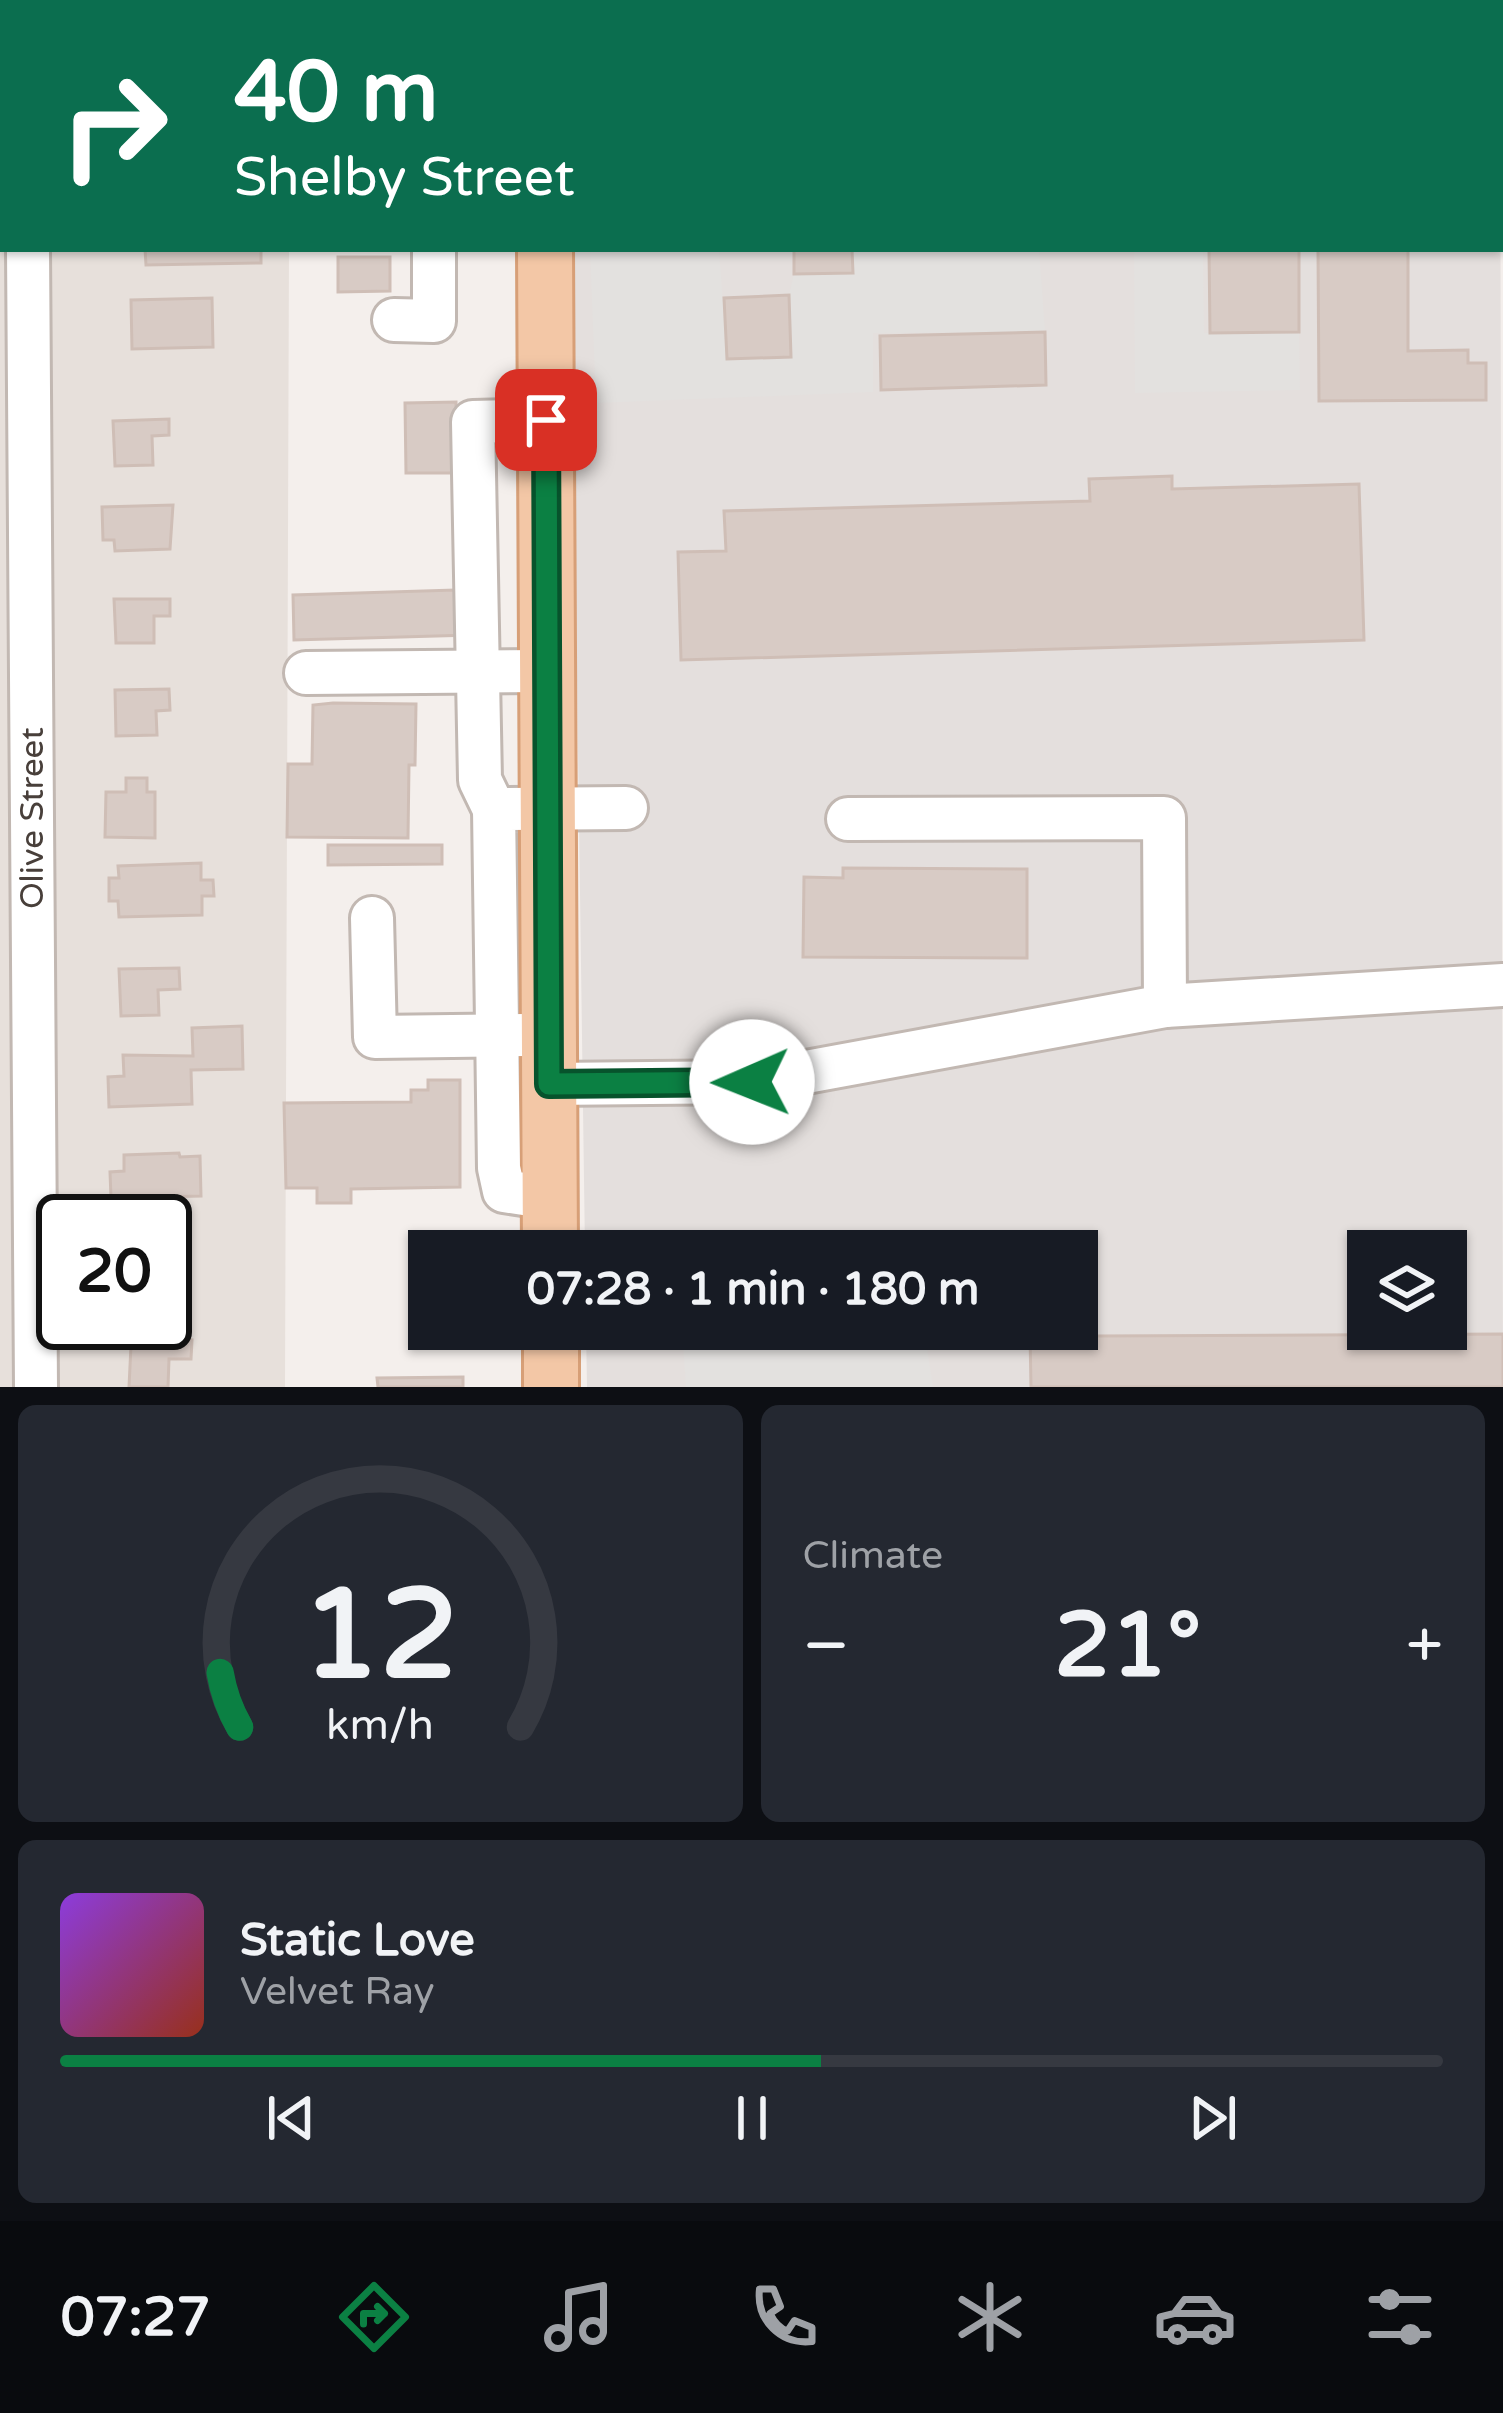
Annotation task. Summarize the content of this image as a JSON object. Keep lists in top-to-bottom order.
{
  "streets": {
    "street": ["Olive Street"]
  },
  "page": {
    "turn": ["40 m", "Shelby Street"],
    "limit": "20",
    "trip": "07:28 · 1 min · 180 m",
    "tile": "Climate",
    "heat": ["−", "21°", "+"],
    "song": ["Static Love", "Velvet Ray"],
    "tabs": "07:27",
    "gauge": ["12", "km/h"]
  }
}
